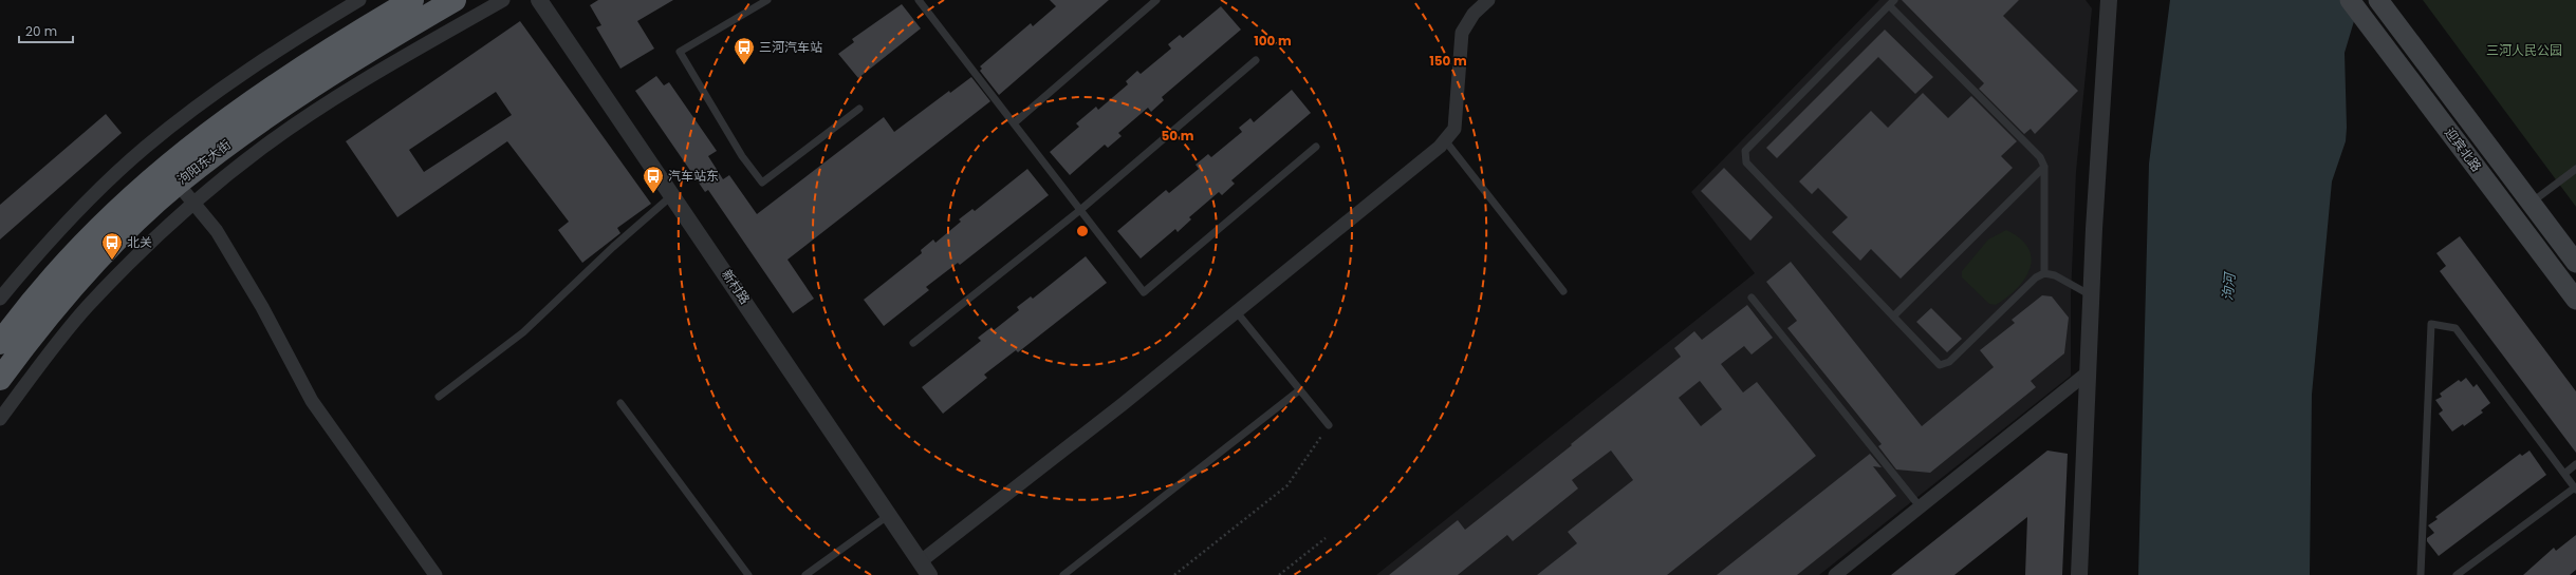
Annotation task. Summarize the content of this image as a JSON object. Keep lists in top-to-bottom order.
{
  "streets": {
    "highway": ["泃阳东大街"],
    "main road": ["迎宾北路"],
    "street": ["新村路"]
  },
  "water": ["泃河"],
  "parks": ["三河人民公园"],
  "places": {
    "bus stop": ["三河汽车站", "汽车站东", "北关"]
  },
  "scale_bar": "20 m",
  "rings": ["100 m", "150 m", "50 m"]
}
